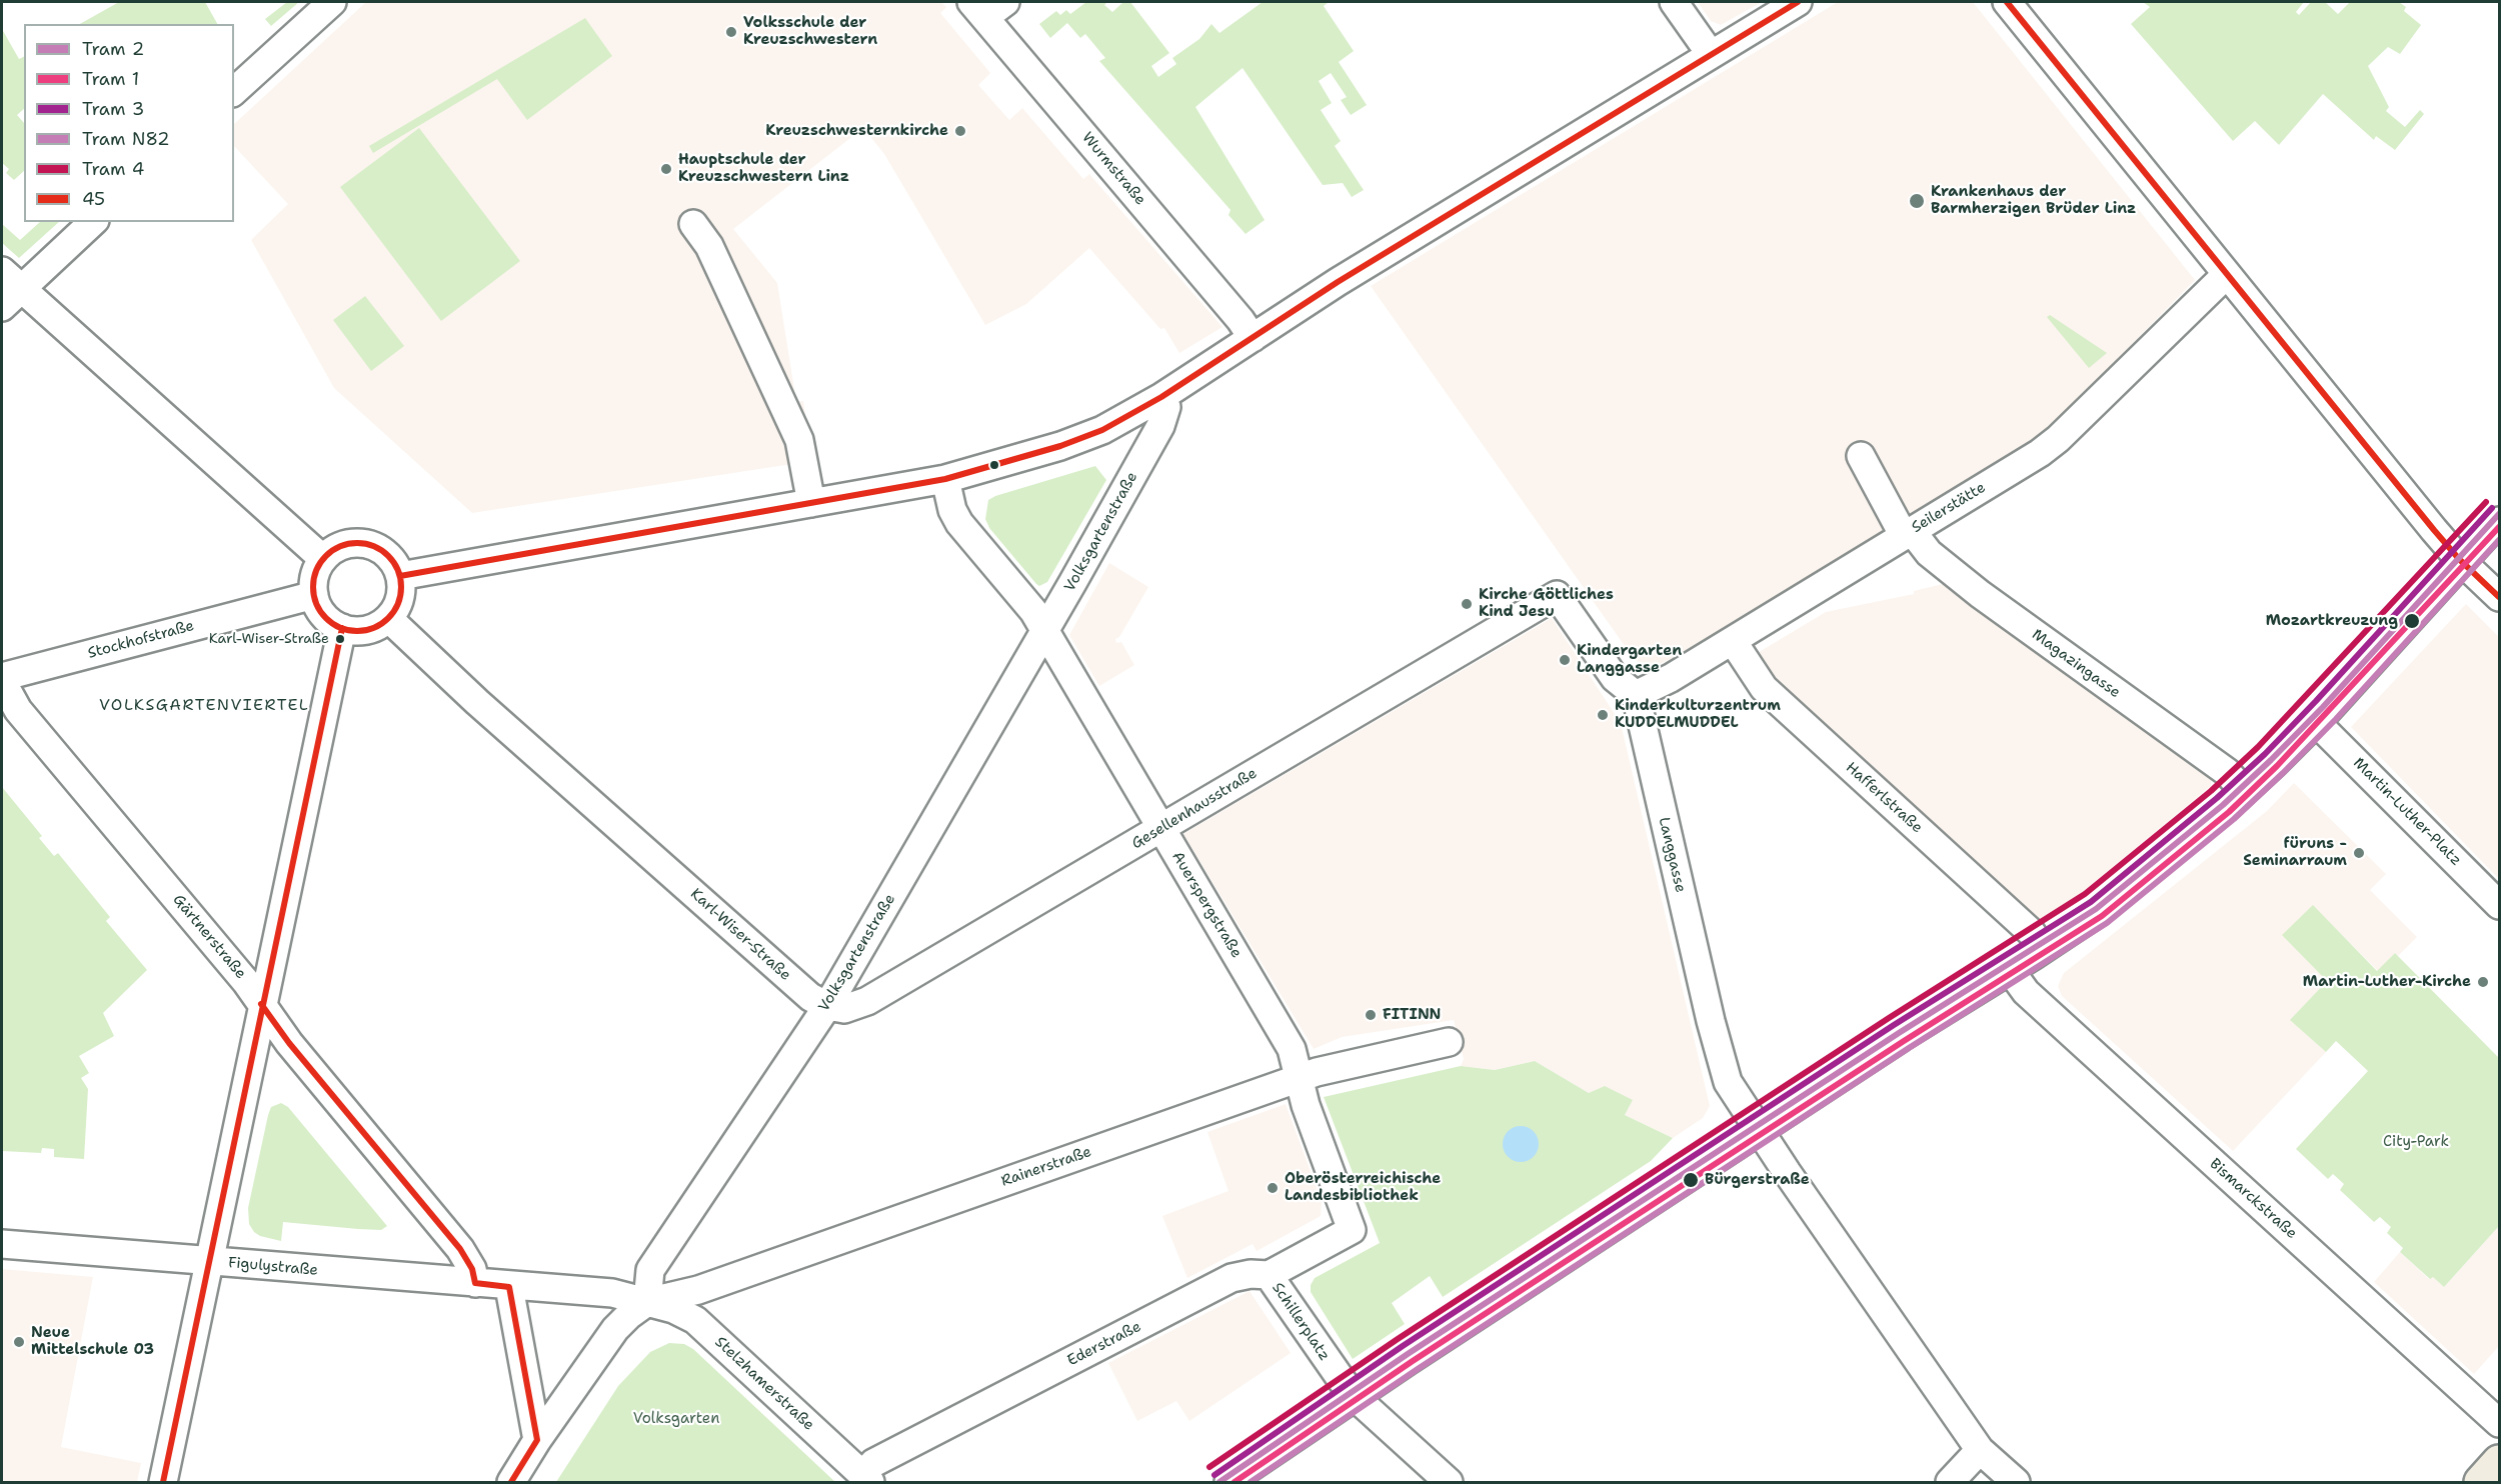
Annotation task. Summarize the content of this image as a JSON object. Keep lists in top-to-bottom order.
{
  "streets": {
    "street": [
      "Wurmstraße",
      "Seilerstätte",
      "Volksgartenstraße",
      "Stockhofstraße",
      "Magazingasse",
      "Hafferlstraße",
      "Gesellenhausstraße",
      "Martin-Luther-Platz",
      "Langgasse",
      "Auerspergstraße",
      "Karl-Wiser-Straße",
      "Gärtnerstraße",
      "Rainerstraße",
      "Bismarckstraße",
      "Figulystraße",
      "Schillerplatz",
      "Ederstraße",
      "Stelzhamerstraße"
    ]
  },
  "crossings": [
    ["Seilerstätte", "Magazingasse"],
    ["Seilerstätte", "Hafferlstraße"],
    ["Seilerstätte", "Gesellenhausstraße"],
    ["Seilerstätte", "Langgasse"],
    ["Volksgartenstraße", "Gesellenhausstraße"],
    ["Volksgartenstraße", "Auerspergstraße"],
    ["Volksgartenstraße", "Karl-Wiser-Straße"],
    ["Volksgartenstraße", "Rainerstraße"],
    ["Volksgartenstraße", "Stelzhamerstraße"],
    ["Stockhofstraße", "Karl-Wiser-Straße"],
    ["Stockhofstraße", "Gärtnerstraße"],
    ["Gesellenhausstraße", "Langgasse"],
    ["Gesellenhausstraße", "Auerspergstraße"],
    ["Gesellenhausstraße", "Karl-Wiser-Straße"],
    ["Auerspergstraße", "Rainerstraße"],
    ["Auerspergstraße", "Ederstraße"],
    ["Gärtnerstraße", "Figulystraße"],
    ["Rainerstraße", "Stelzhamerstraße"],
    ["Schillerplatz", "Ederstraße"],
    ["Ederstraße", "Stelzhamerstraße"]
  ],
  "districts": ["VOLKSGARTENVIERTEL"],
  "parks": ["City-Park", "Volksgarten"],
  "places": [
    "Volksschule der Kreuzschwestern",
    "Kreuzschwesternkirche",
    "Hauptschule der Kreuzschwestern Linz",
    "Krankenhaus der Barmherzigen Brüder Linz",
    "Kirche Göttliches Kind Jesu",
    "Mozartkreuzung",
    "Karl-Wiser-Straße",
    "Kindergarten Langgasse",
    "Kinderkulturzentrum KUDDELMUDDEL",
    "füruns - Seminarraum",
    "Martin-Luther-Kirche",
    "FITINN",
    "Bürgerstraße",
    "Oberösterreichische Landesbibliothek",
    "Neue Mittelschule 03"
  ],
  "lines": [
    "transit line 45",
    "tram line 4",
    "tram line 3",
    "tram line 2",
    "tram line 1",
    "tram line N82"
  ],
  "legend": [
    "Tram 2",
    "Tram 1",
    "Tram 3",
    "Tram N82",
    "Tram 4",
    "45"
  ]
}
